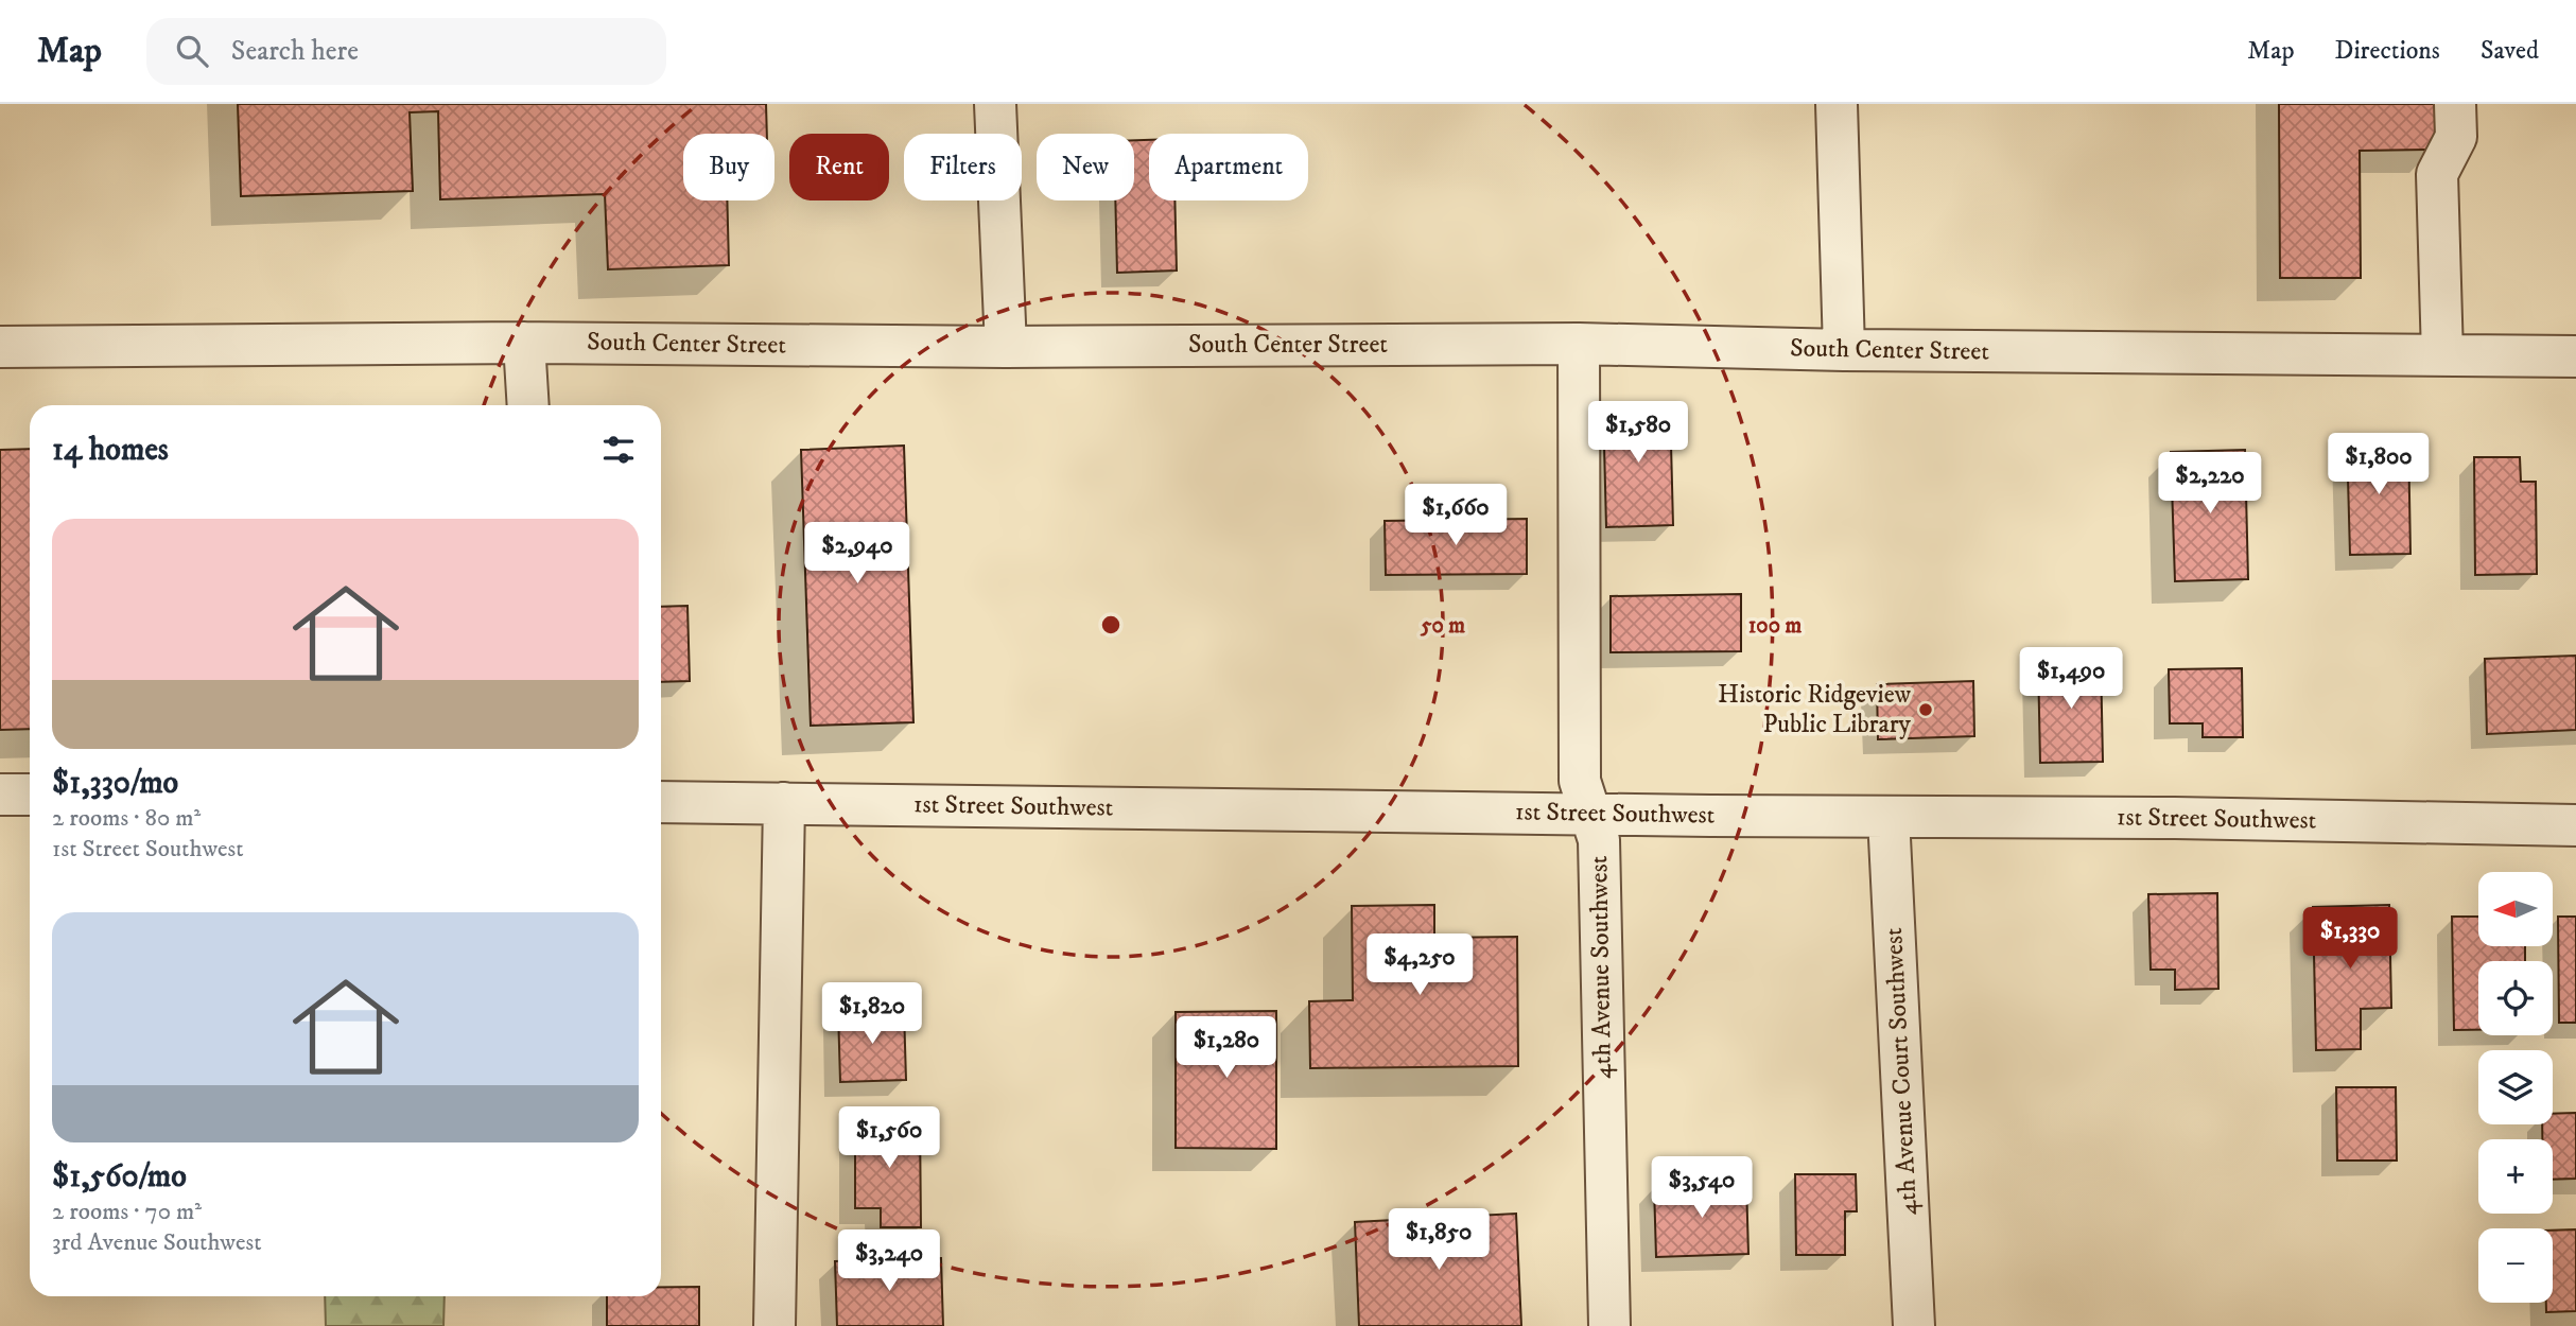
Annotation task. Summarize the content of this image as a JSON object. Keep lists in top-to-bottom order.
{
  "streets": {
    "street": [
      "South Center Street",
      "1st Street Southwest",
      "4th Avenue Southwest",
      "4th Avenue Court Southwest"
    ]
  },
  "crossings": [
    ["South Center Street", "4th Avenue Southwest"],
    ["1st Street Southwest", "4th Avenue Southwest"],
    ["1st Street Southwest", "4th Avenue Court Southwest"]
  ],
  "places": ["Historic Ridgeview Public Library"],
  "north": "left",
  "page": {
    "header": "Map",
    "search": "Search here",
    "nav": ["Map", "Directions", "Saved"],
    "chip": [
      "Buy",
      "Rent",
      "Filters",
      "New",
      "Apartment"
    ],
    "price": [
      "$1,580",
      "$1,800",
      "$2,220",
      "$1,660",
      "$2,940",
      "$1,490",
      "$1,330",
      "$4,250",
      "$1,820",
      "$1,280",
      "$1,560",
      "$3,540",
      "$1,850",
      "$3,240"
    ],
    "heading": "14 homes",
    "list": [
      {
        "name": "$1,330/mo",
        "note": "2 rooms · 80 m² · 1st Street Southwest"
      },
      {
        "name": "$1,560/mo",
        "note": "2 rooms · 70 m² · 3rd Avenue Southwest"
      }
    ],
    "map_buttons": ["+", "−"]
  },
  "rings": ["50 m", "100 m"]
}
